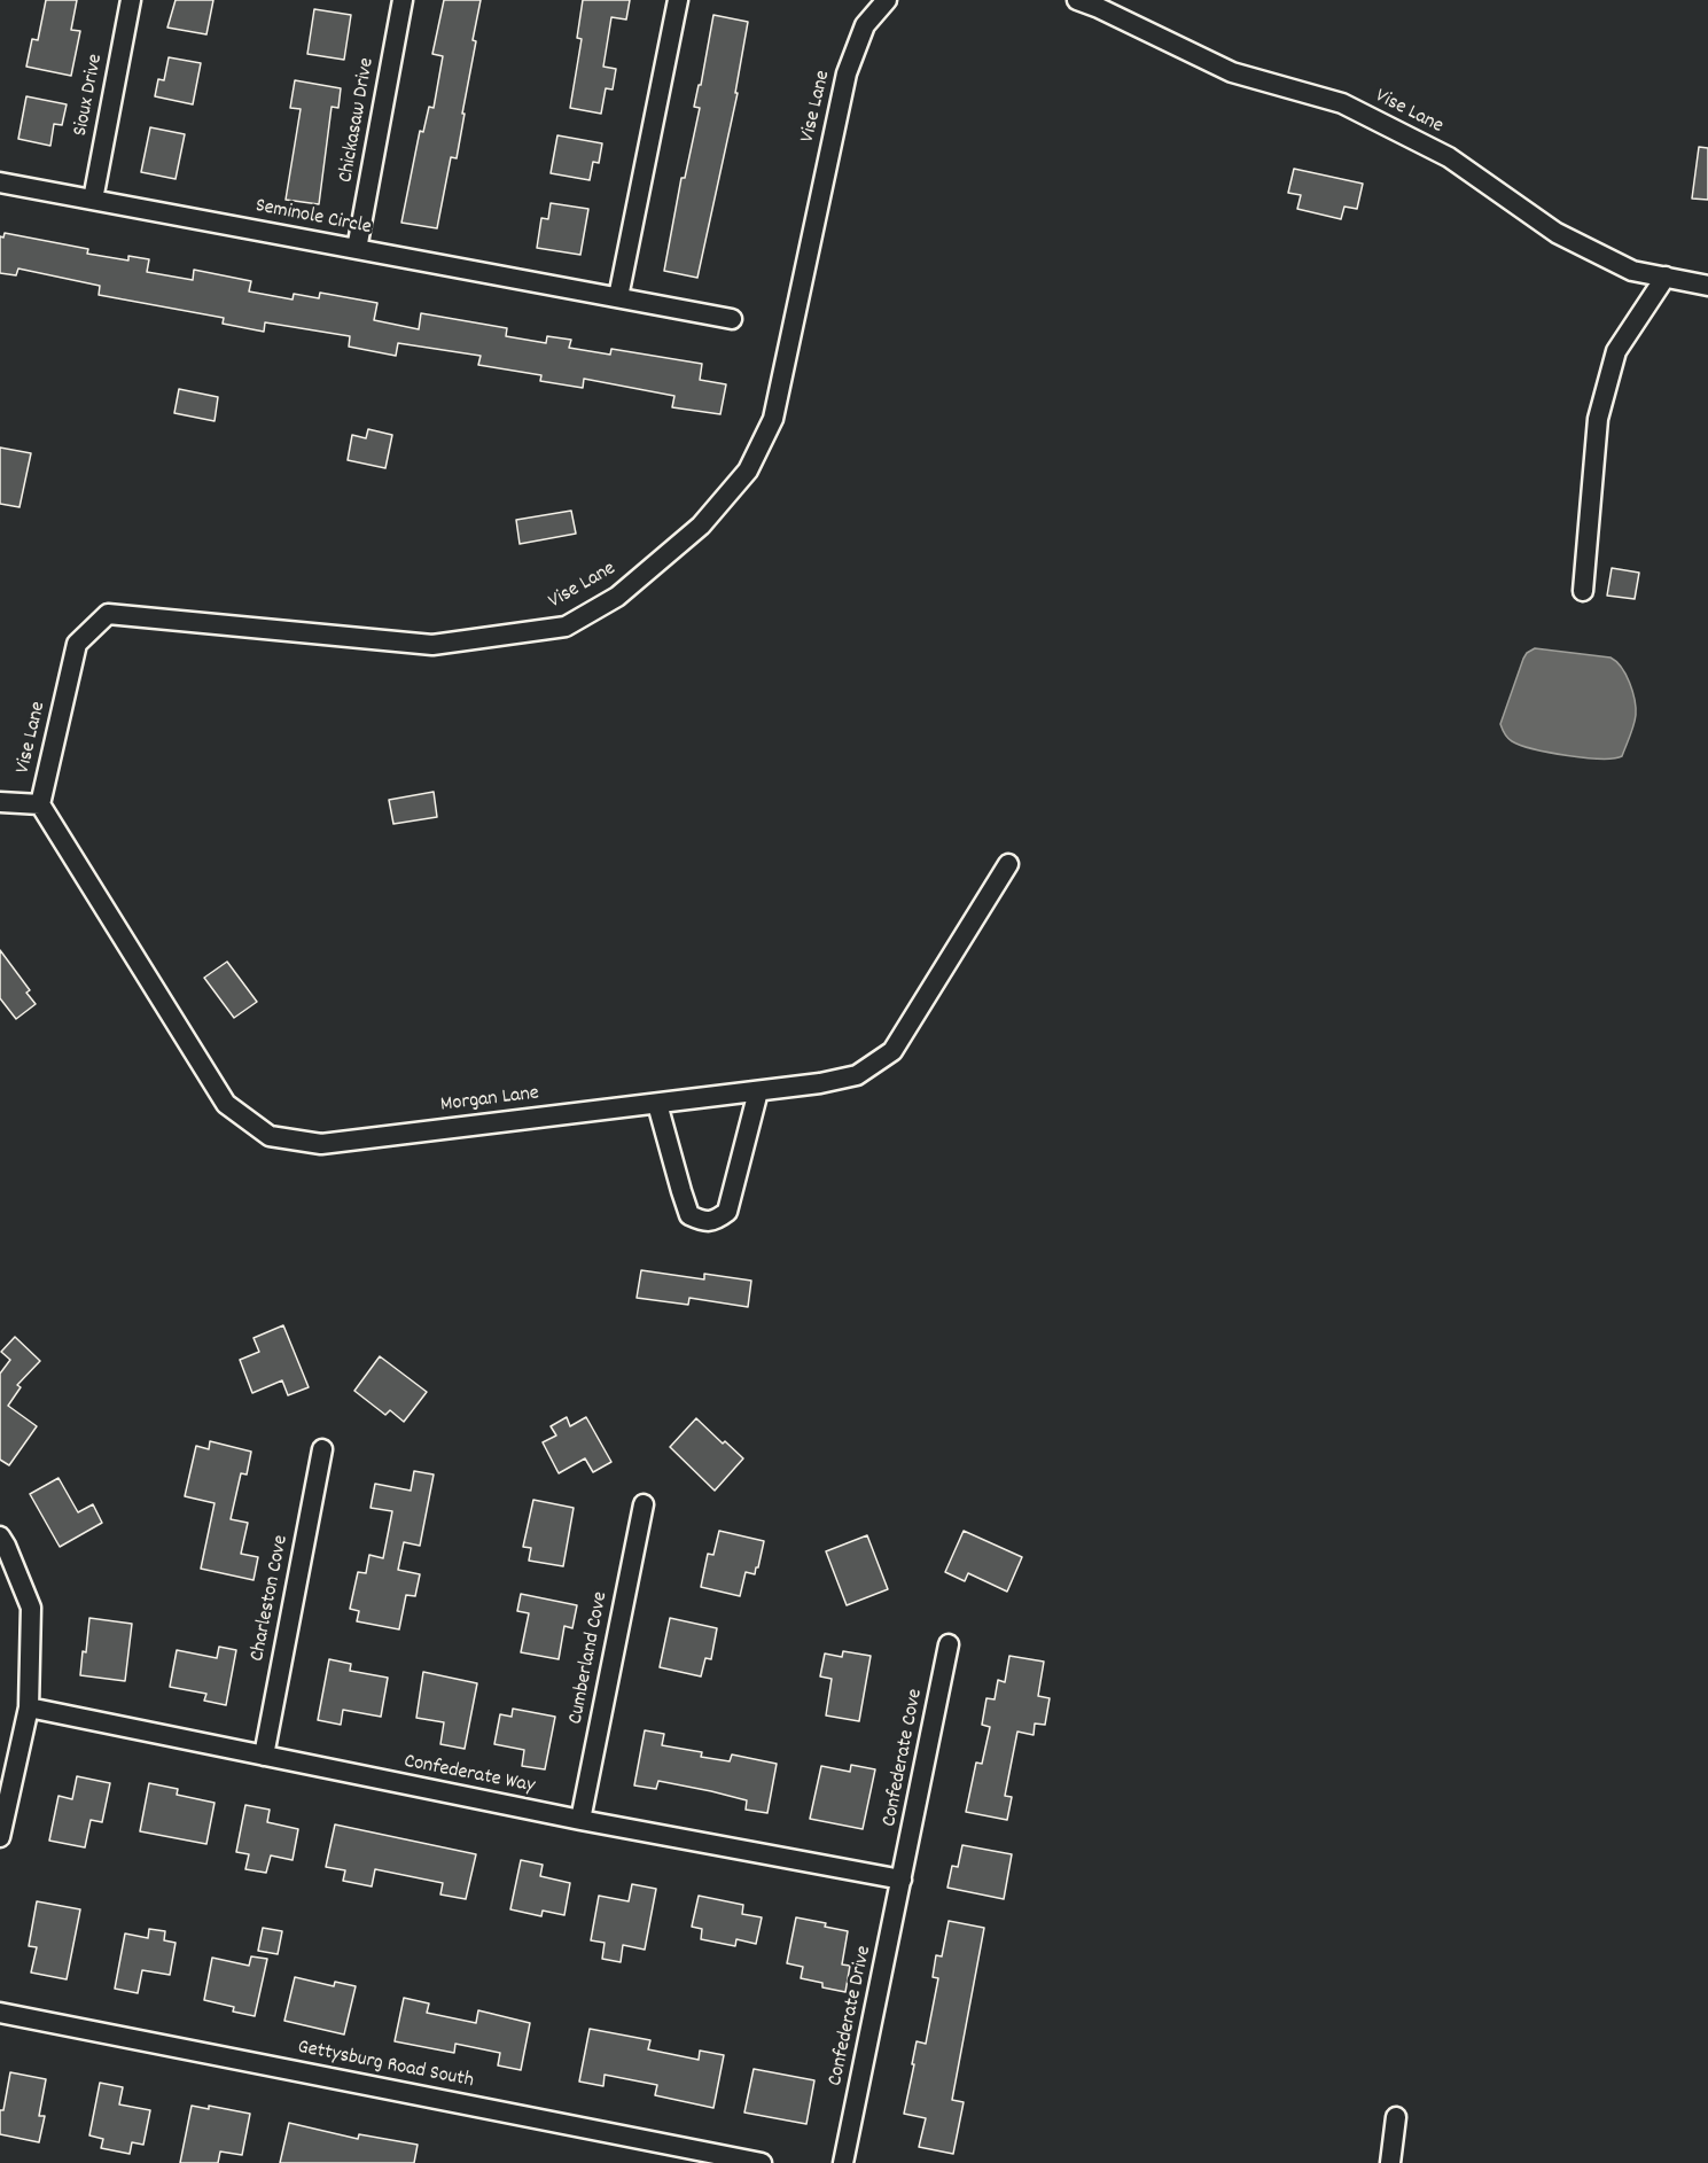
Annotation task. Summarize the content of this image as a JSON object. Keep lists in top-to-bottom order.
{
  "streets": {
    "street": [
      "Sioux Drive",
      "Vise Lane",
      "Chickasaw Drive",
      "Seminole Circle",
      "Morgan Lane",
      "Charleston Cove",
      "Cumberland Cove",
      "Confederate Cove",
      "Confederate Way",
      "Confederate Drive",
      "Gettysburg Road South"
    ]
  },
  "crossings": [
    ["Sioux Drive", "Seminole Circle"],
    ["Vise Lane", "Morgan Lane"],
    ["Chickasaw Drive", "Seminole Circle"],
    ["Charleston Cove", "Confederate Way"],
    ["Cumberland Cove", "Confederate Way"],
    ["Confederate Cove", "Confederate Way"],
    ["Confederate Cove", "Confederate Drive"],
    ["Confederate Way", "Confederate Drive"]
  ]
}
